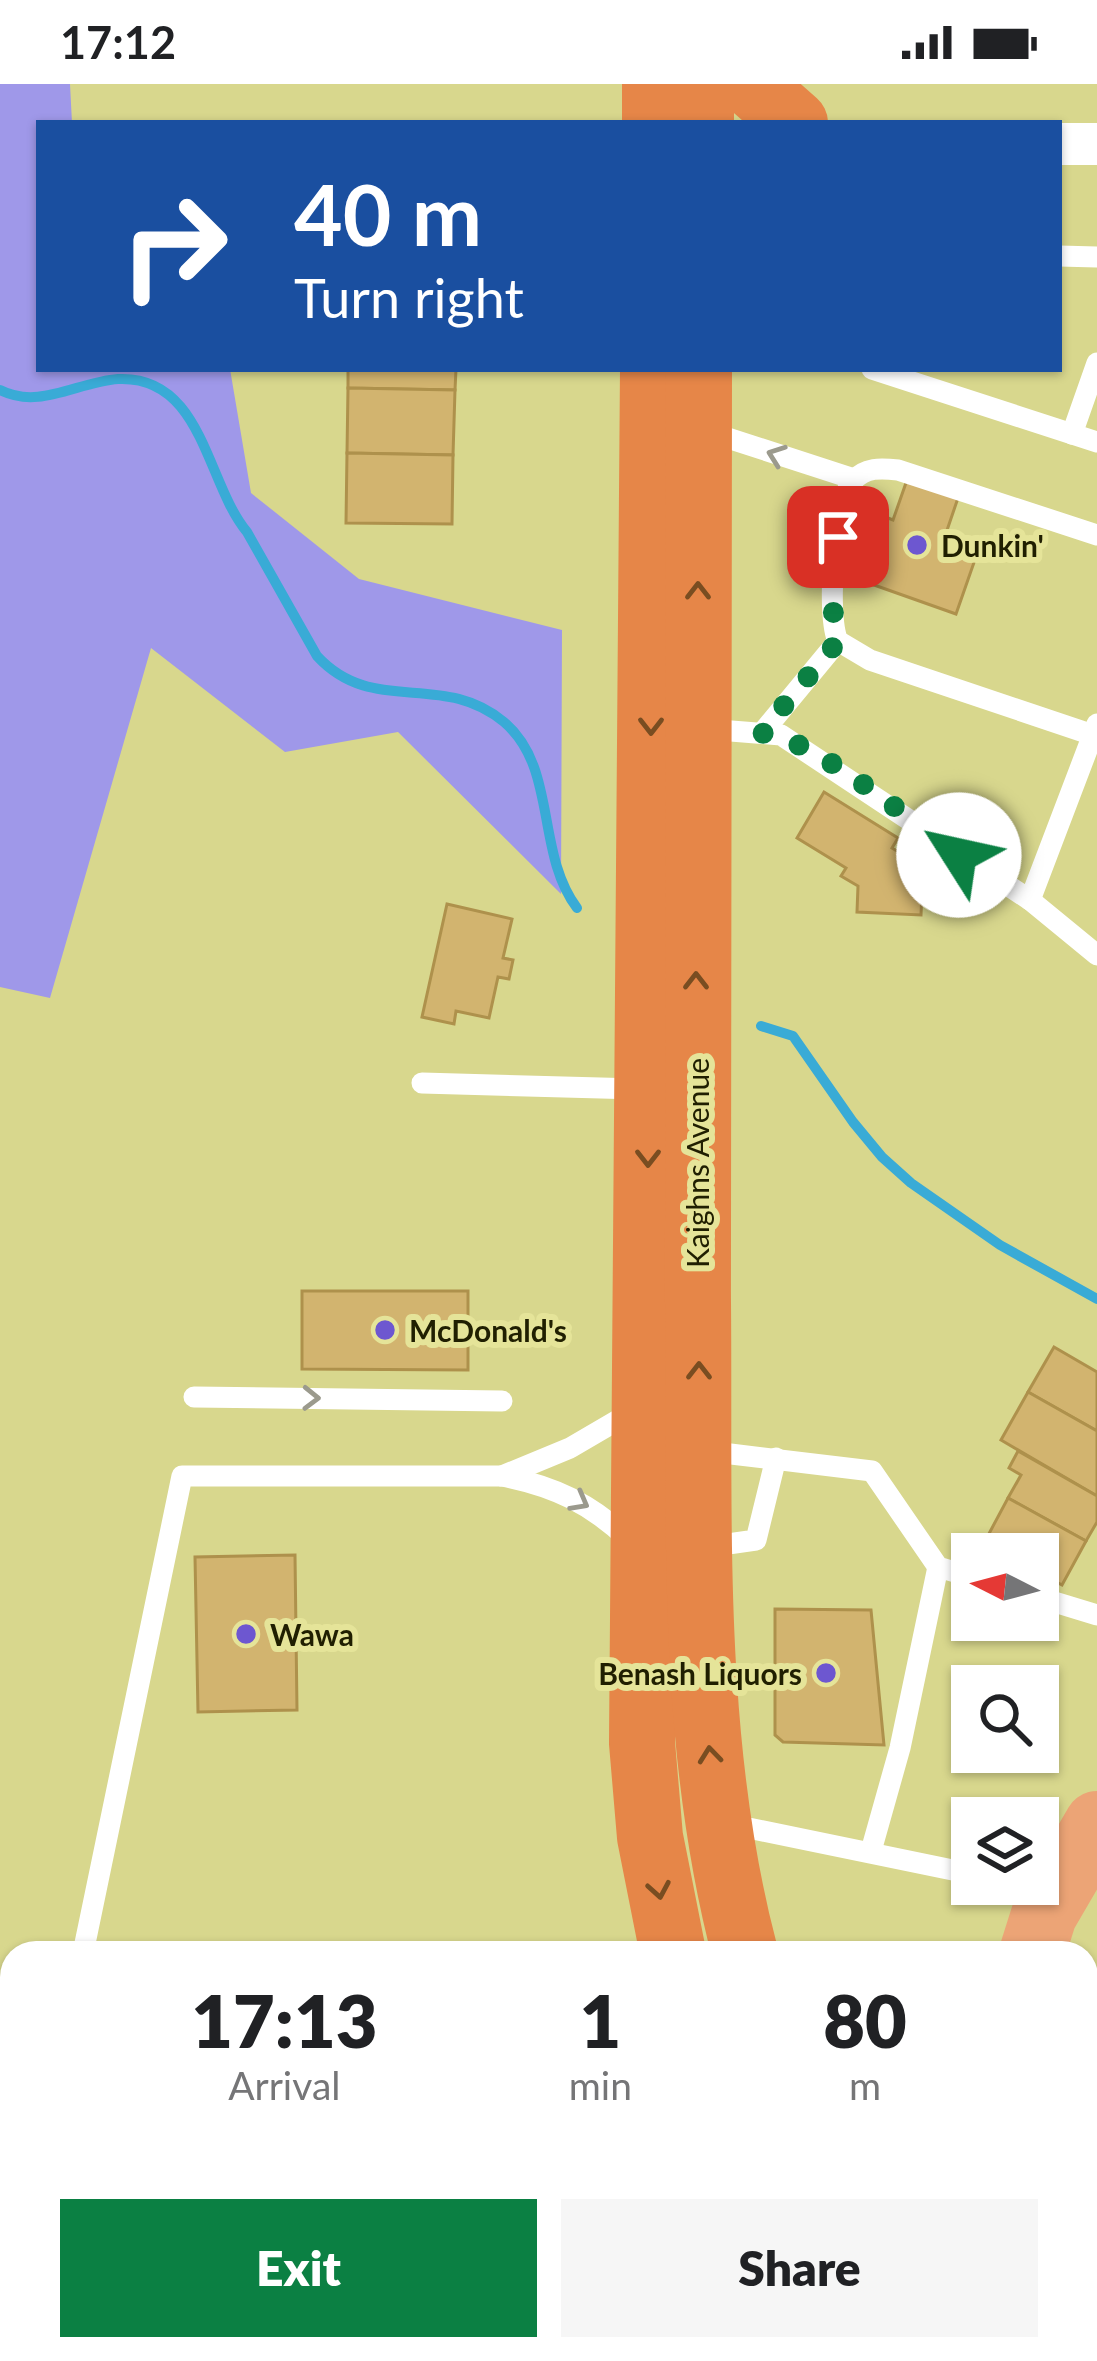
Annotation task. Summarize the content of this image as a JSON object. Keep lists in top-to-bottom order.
{
  "streets": {
    "highway": ["Kaighns Avenue"]
  },
  "places": [
    "Dunkin'",
    "McDonald's",
    "Wawa",
    "Benash Liquors"
  ],
  "north": "left",
  "page": {
    "status": "17:12",
    "turn": ["40 m", "Turn right"],
    "eta": [
      "17:13",
      "Arrival",
      "1",
      "min",
      "80",
      "m"
    ],
    "buttons": ["Exit", "Share"]
  }
}
